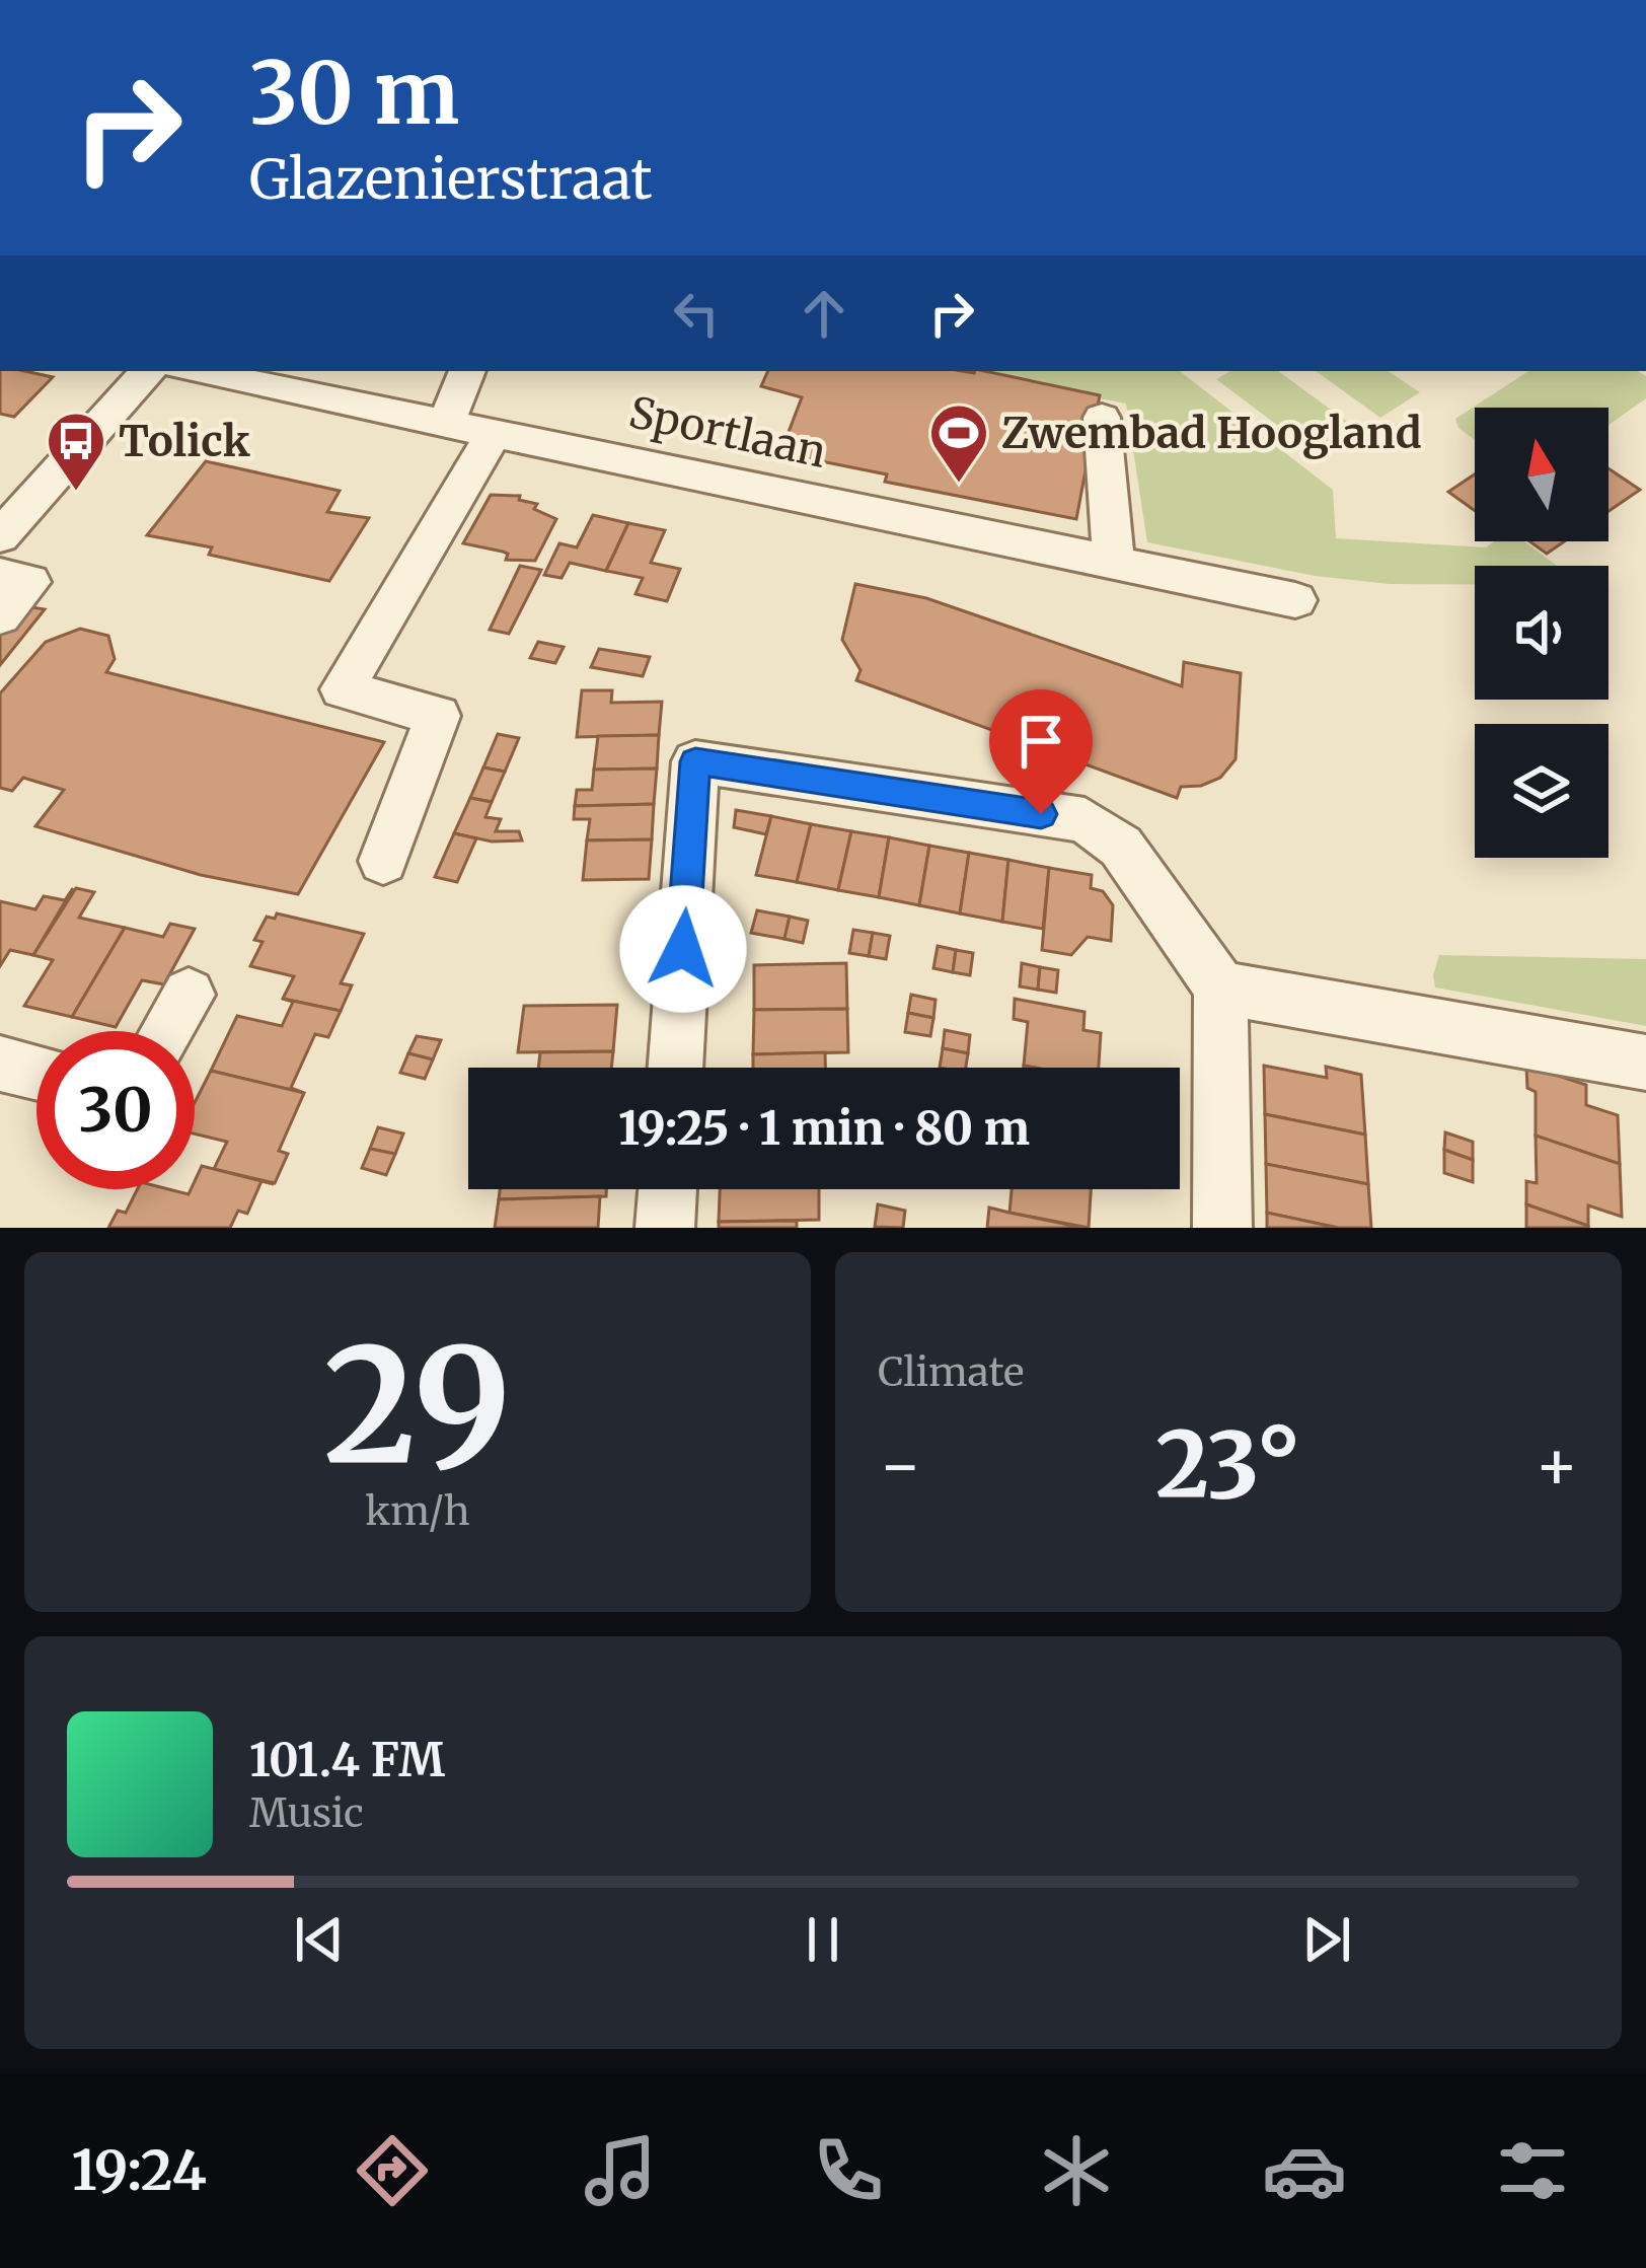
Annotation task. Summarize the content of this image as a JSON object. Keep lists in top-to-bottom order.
{
  "streets": {
    "street": ["Sportlaan"]
  },
  "places": {
    "sports": ["Zwembad Hoogland"],
    "bus stop": ["Tolick"]
  },
  "north": "top",
  "page": {
    "turn": ["30 m", "Glazenierstraat"],
    "limit": "30",
    "trip": "19:25 · 1 min · 80 m",
    "tile": [
      ["29", "km/h"],
      "Climate"
    ],
    "heat": ["−", "23°", "+"],
    "song": ["101.4 FM", "Music"],
    "tabs": "19:24"
  }
}
